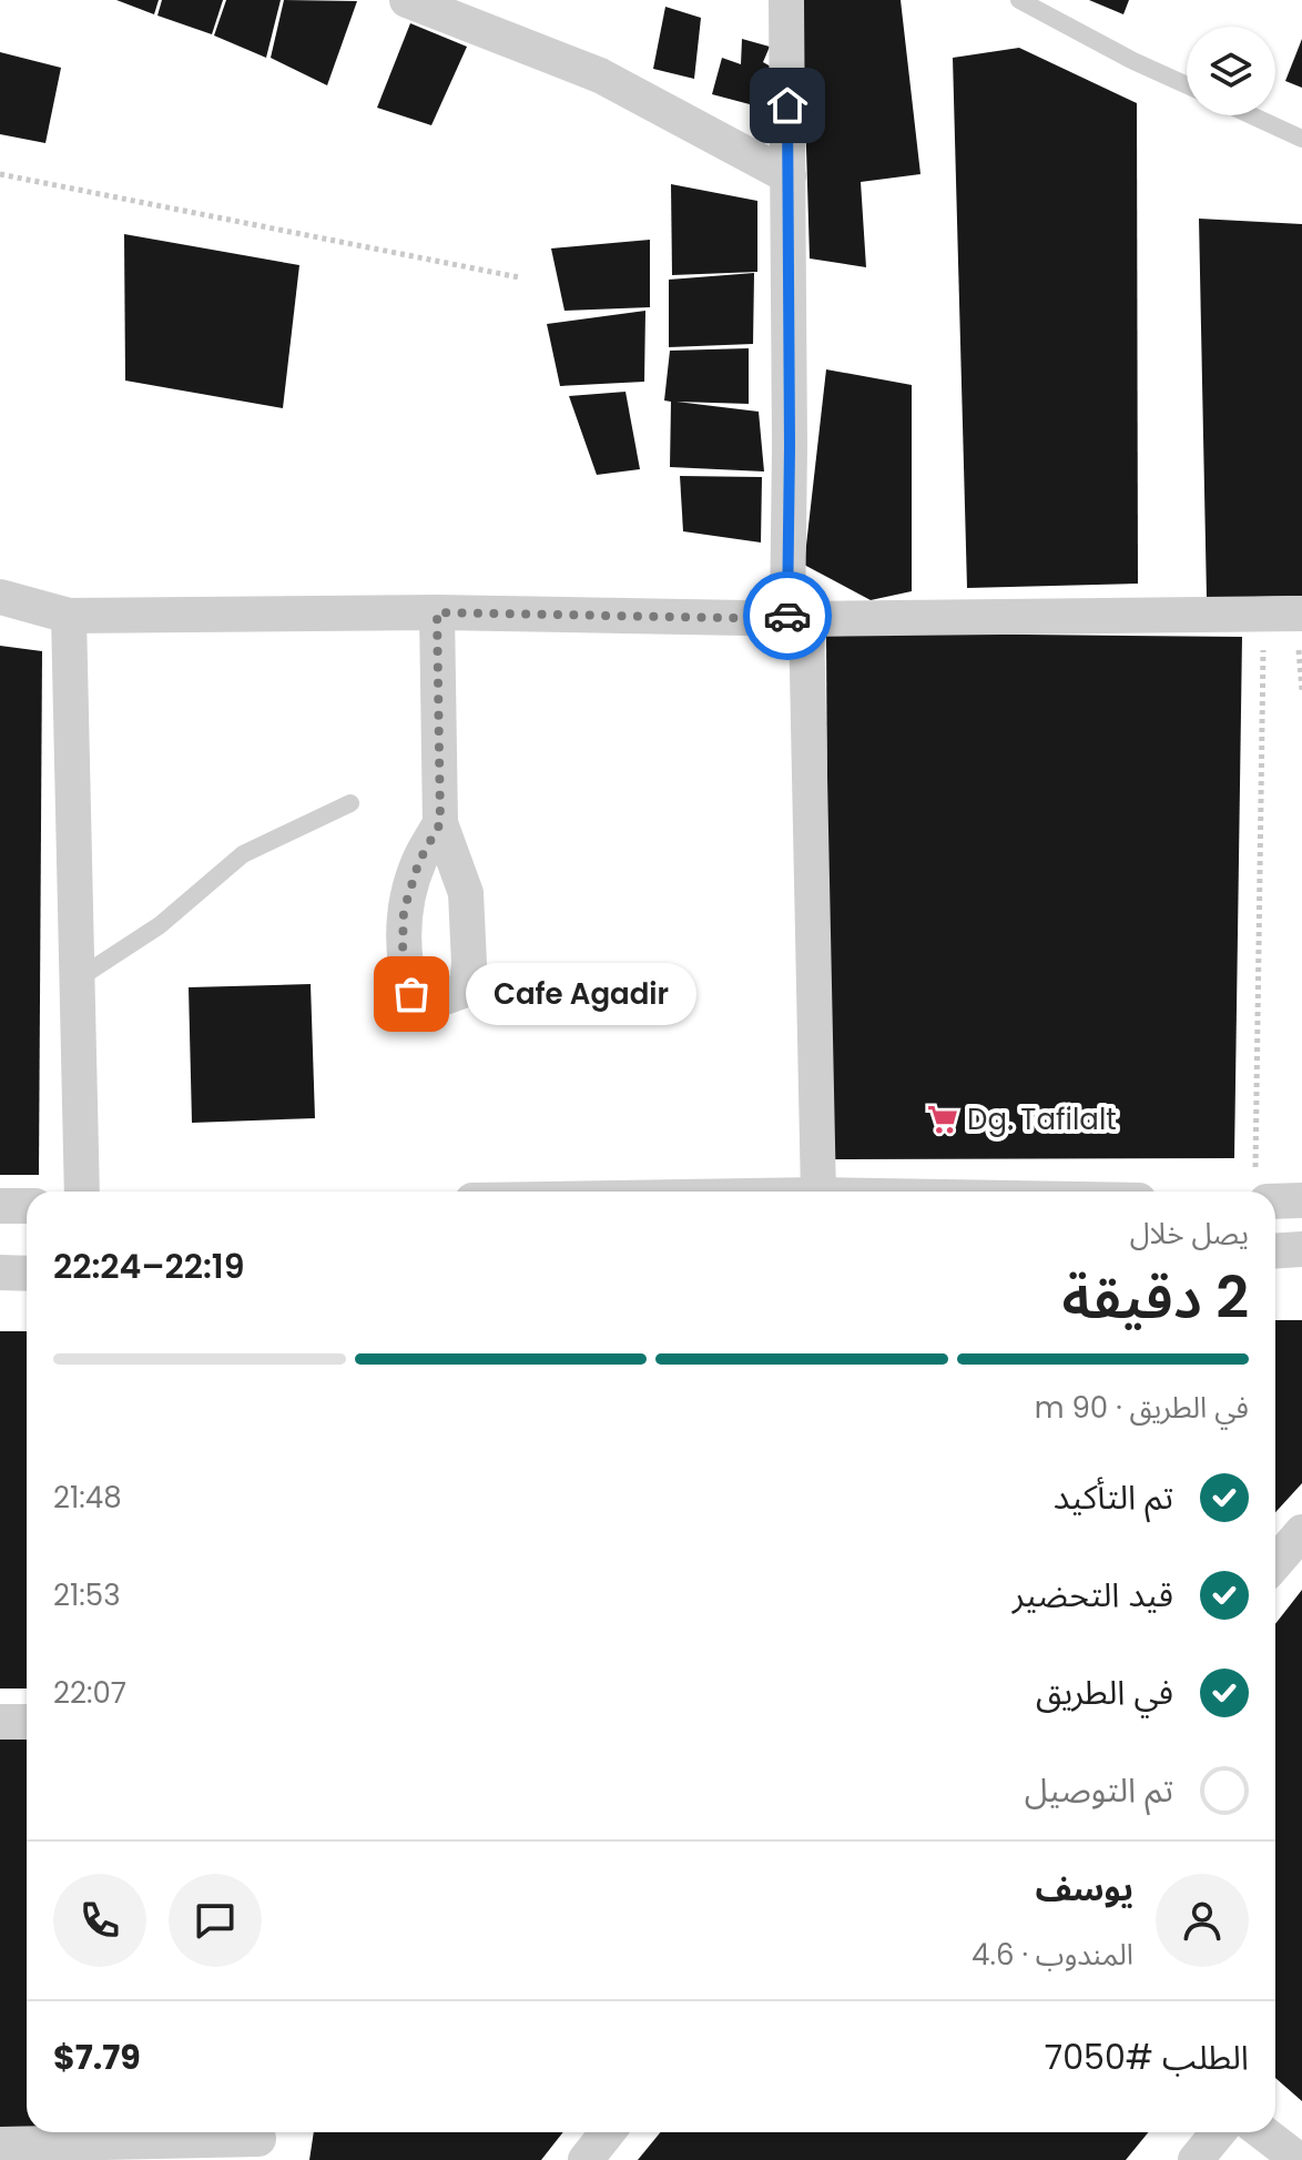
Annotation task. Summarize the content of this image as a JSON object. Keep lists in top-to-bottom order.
{
  "places": {
    "other": ["Cafe Agadir"],
    "supermarket": ["Dg. Tafilalt"]
  },
  "page": {
    "bubble": "Cafe Agadir",
    "heading": ["2 دقيقة", "يصل خلال", "22:19–22:24"],
    "panel": [
      "يوسف",
      "المندوب · 4.6",
      "الطلب #7050",
      "$7.79"
    ],
    "bar": "في الطريق · 90 m",
    "list": [
      ["تم التأكيد", "21:48"],
      ["قيد التحضير", "21:53"],
      ["في الطريق", "22:07"],
      "تم التوصيل"
    ]
  }
}
